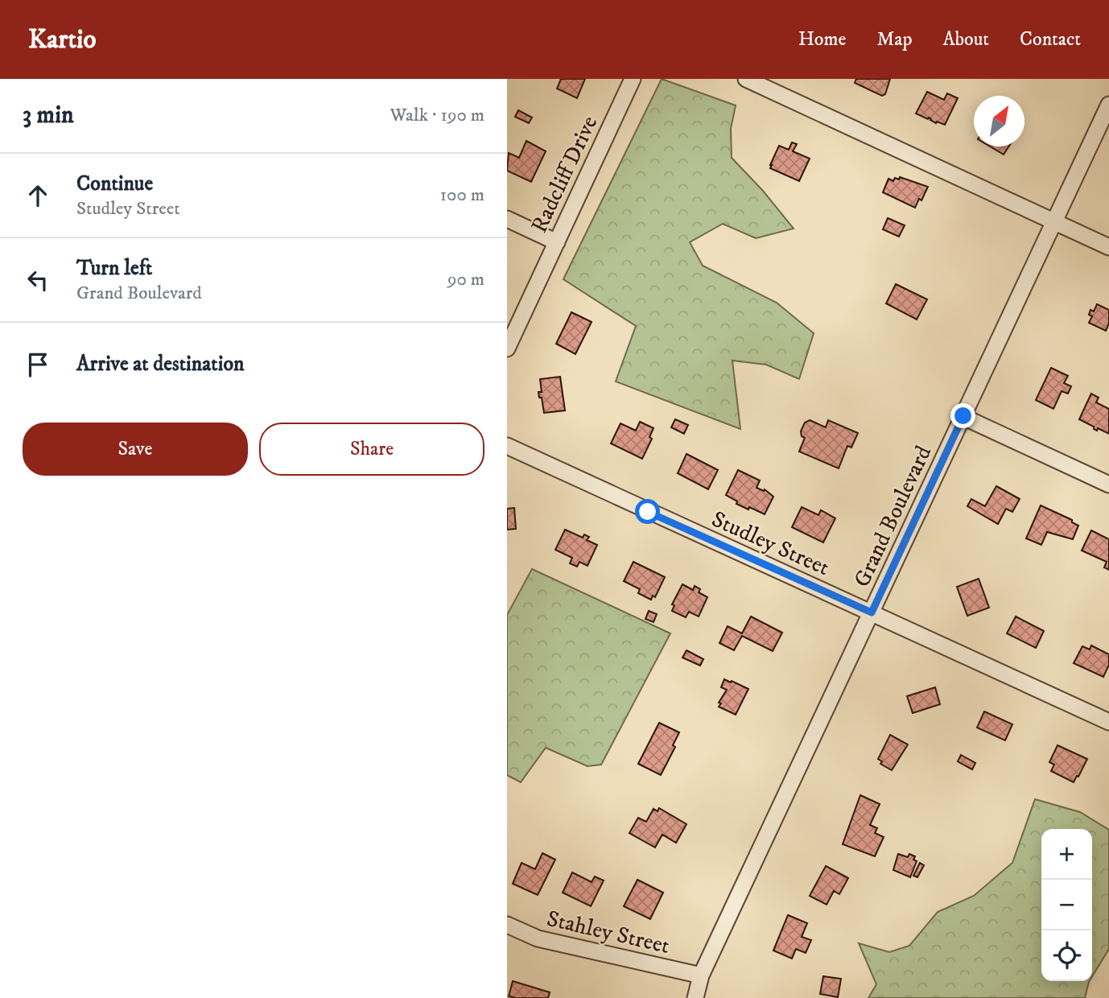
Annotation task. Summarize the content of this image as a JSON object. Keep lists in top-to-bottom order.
{
  "streets": {
    "street": [
      "Radcliff Drive",
      "Grand Boulevard",
      "Studley Street",
      "Stahley Street"
    ]
  },
  "crossings": [
    ["Grand Boulevard", "Studley Street"],
    ["Grand Boulevard", "Stahley Street"]
  ],
  "north": "top right",
  "page": {
    "header": "Kartio",
    "nav": [
      "Home",
      "Map",
      "About",
      "Contact"
    ],
    "heading": ["3 min", "Walk · 190 m"],
    "list": [
      ["Continue", "Studley Street", "100 m"],
      ["Turn left", "Grand Boulevard", "90 m"],
      "Arrive at destination"
    ],
    "buttons": ["Save", "Share"],
    "map_buttons": ["+", "−"]
  }
}
